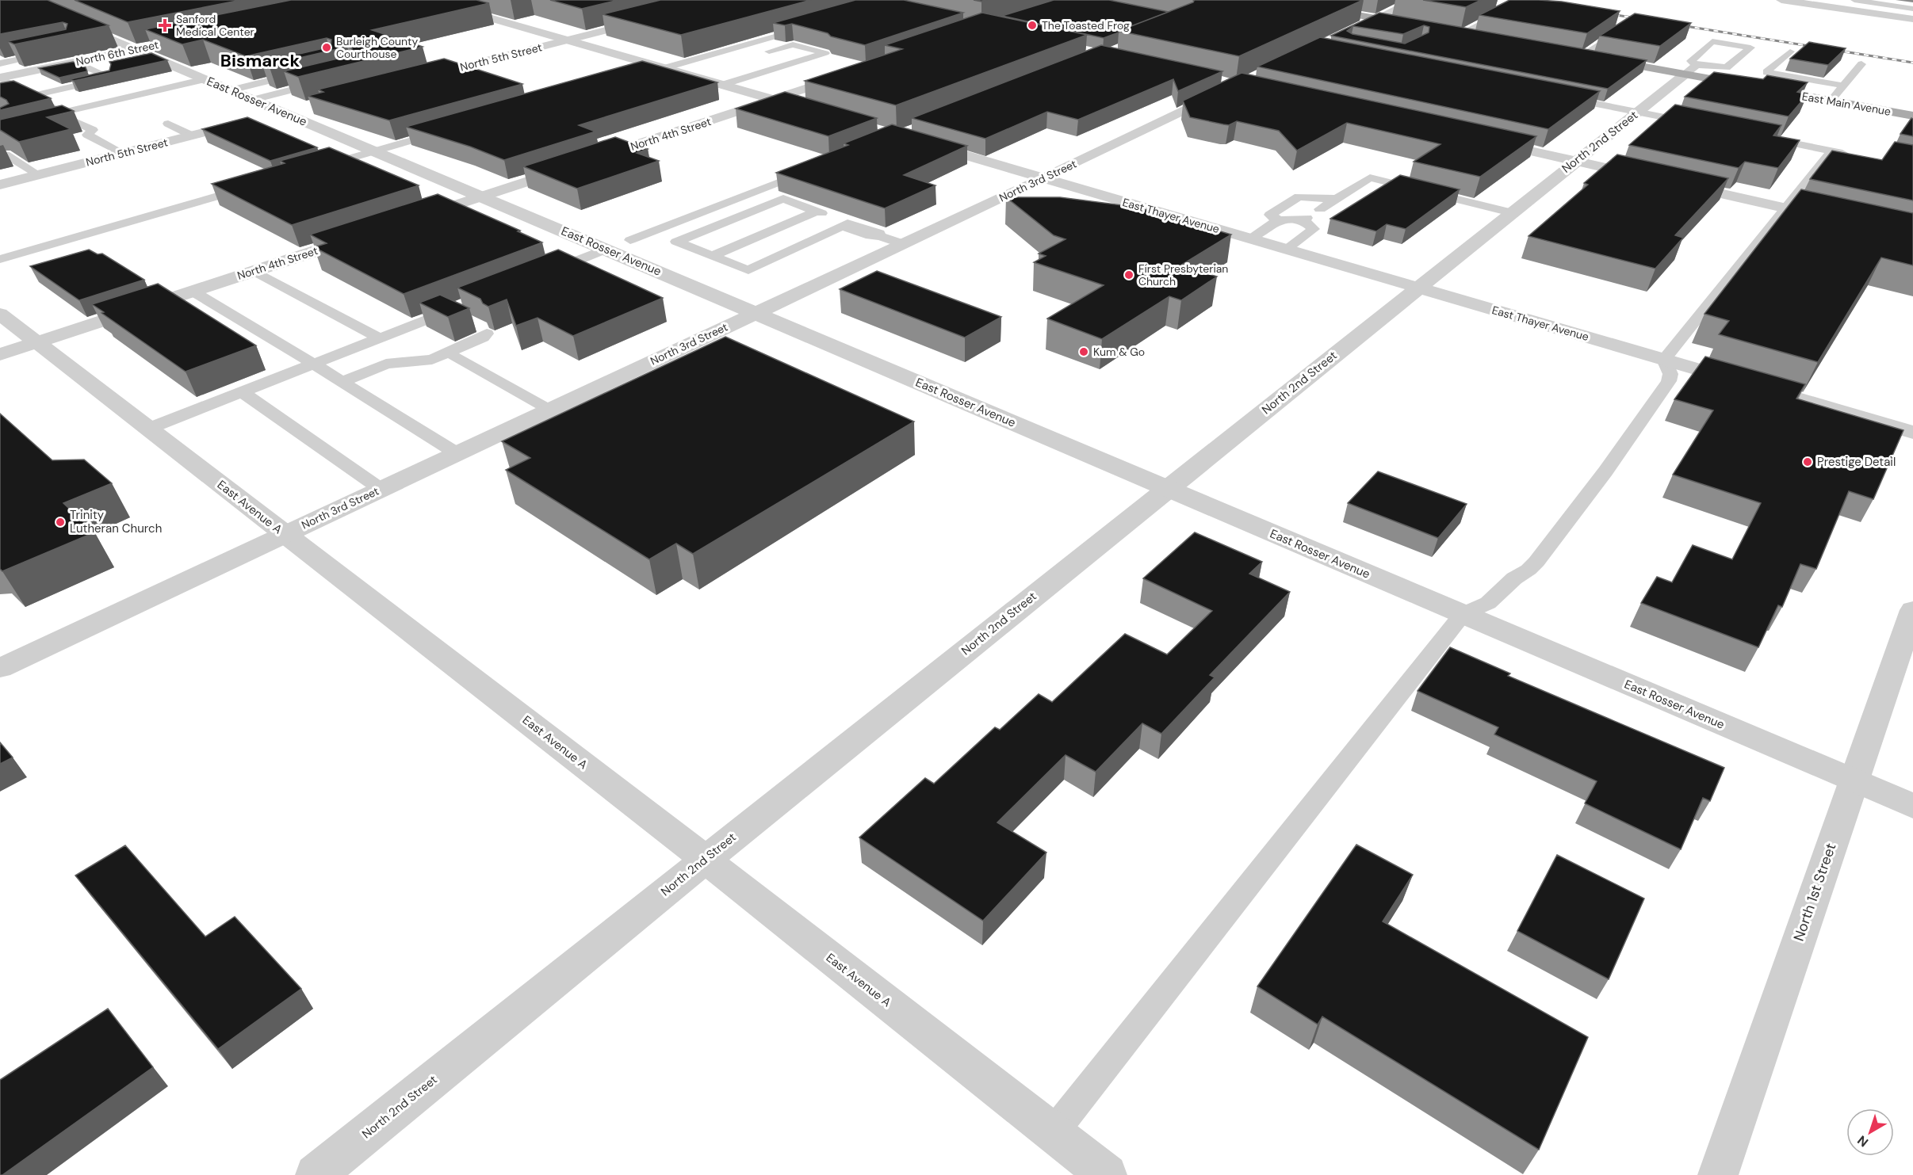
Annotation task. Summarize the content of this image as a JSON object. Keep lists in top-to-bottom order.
{
  "streets": {
    "main road": ["East Main Avenue"],
    "street": [
      "North 6th Street",
      "North 5th Street",
      "East Rosser Avenue",
      "North 4th Street",
      "North 2nd Street",
      "North 3rd Street",
      "East Thayer Avenue",
      "East Avenue A",
      "North 1st Street"
    ]
  },
  "crossings": [
    ["North 6th Street", "East Rosser Avenue"],
    ["East Rosser Avenue", "North 4th Street"],
    ["East Rosser Avenue", "North 2nd Street"],
    ["East Rosser Avenue", "North 3rd Street"],
    ["East Rosser Avenue", "North 1st Street"],
    ["East Main Avenue", "North 2nd Street"],
    ["North 4th Street", "East Avenue A"],
    ["North 2nd Street", "East Thayer Avenue"],
    ["North 2nd Street", "East Avenue A"],
    ["North 3rd Street", "East Thayer Avenue"],
    ["North 3rd Street", "East Avenue A"]
  ],
  "districts": ["Bismarck"],
  "places": {
    "health": ["Sanford Medical Center"],
    "other": [
      "The Toasted Frog",
      "Burleigh County Courthouse",
      "First Presbyterian Church",
      "Kum & Go",
      "Prestige Detail",
      "Trinity Lutheran Church"
    ]
  },
  "north": "bottom left"
}
